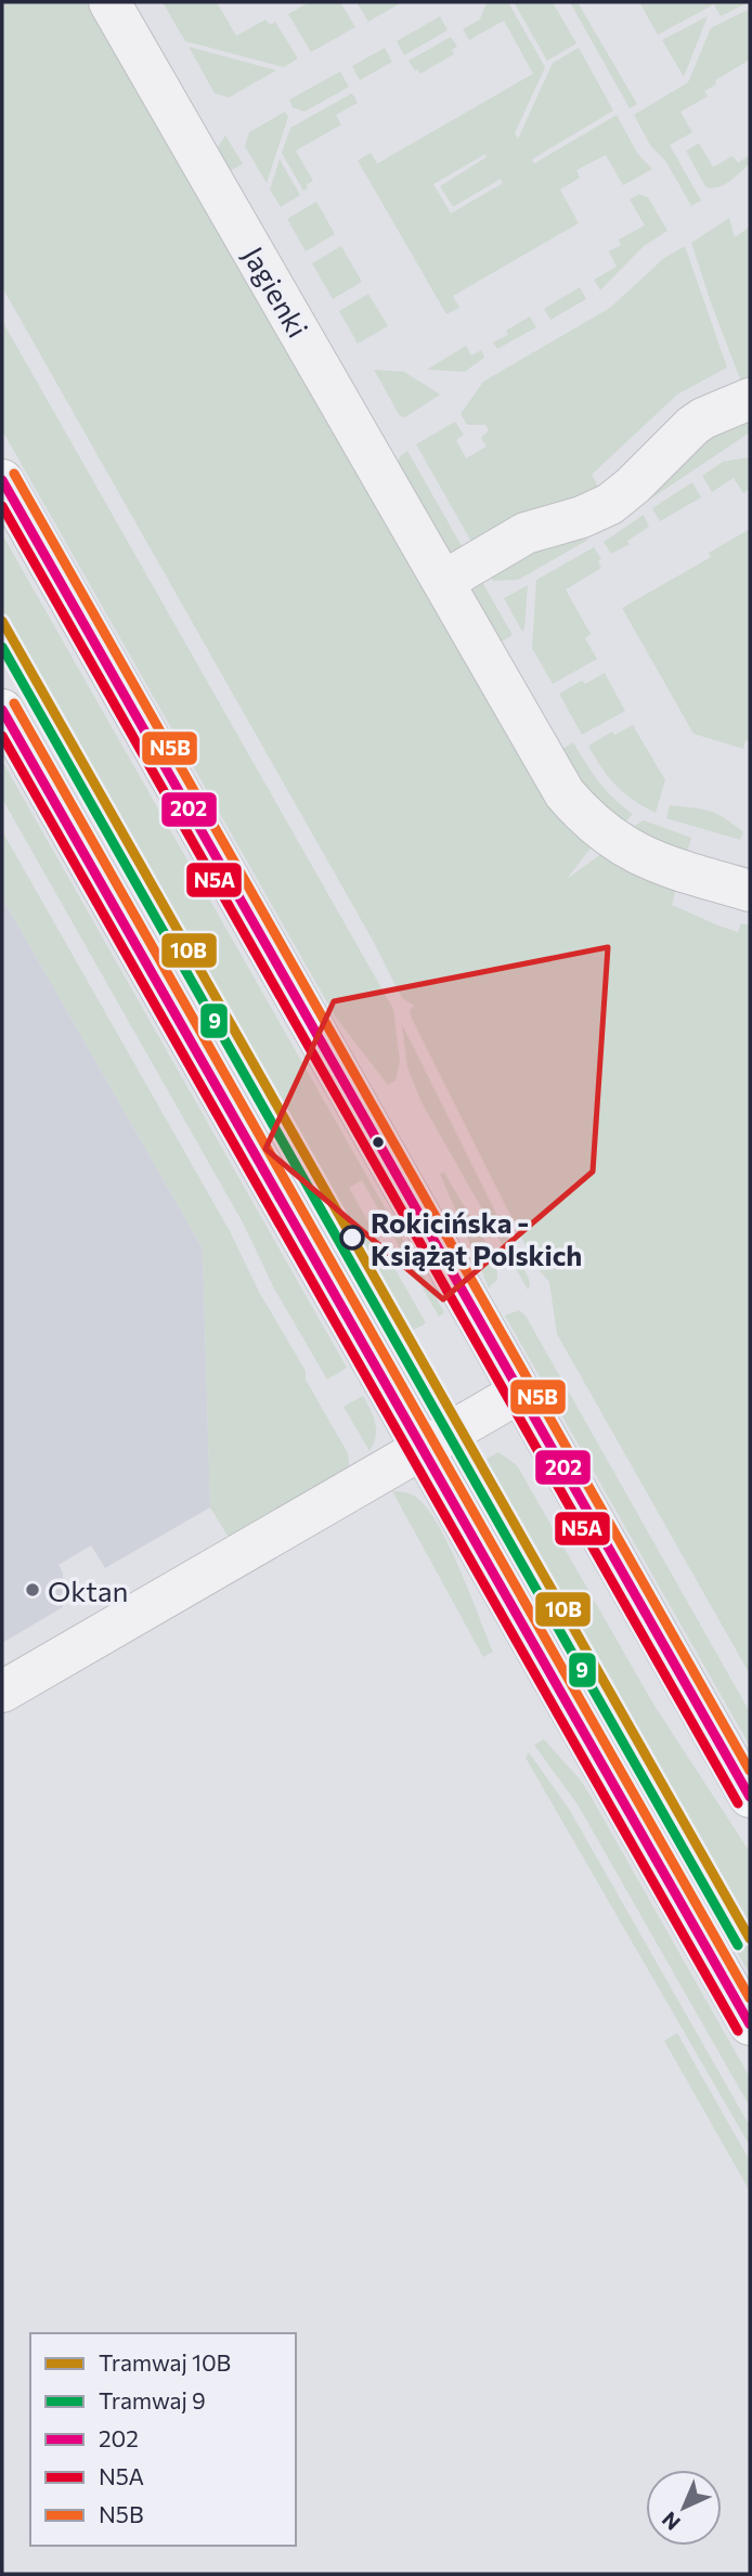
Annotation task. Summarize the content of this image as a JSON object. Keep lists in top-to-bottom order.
{
  "streets": {
    "street": ["Jagienki"]
  },
  "places": ["Rokicińska - Książąt Polskich", "Oktan"],
  "lines": [
    "transit line N5B",
    "transit line 202",
    "transit line N5A",
    "tram line 10B",
    "tram line 9"
  ],
  "legend": [
    "Tramwaj 10B",
    "Tramwaj 9",
    "202",
    "N5A",
    "N5B"
  ],
  "north": "bottom left"
}
